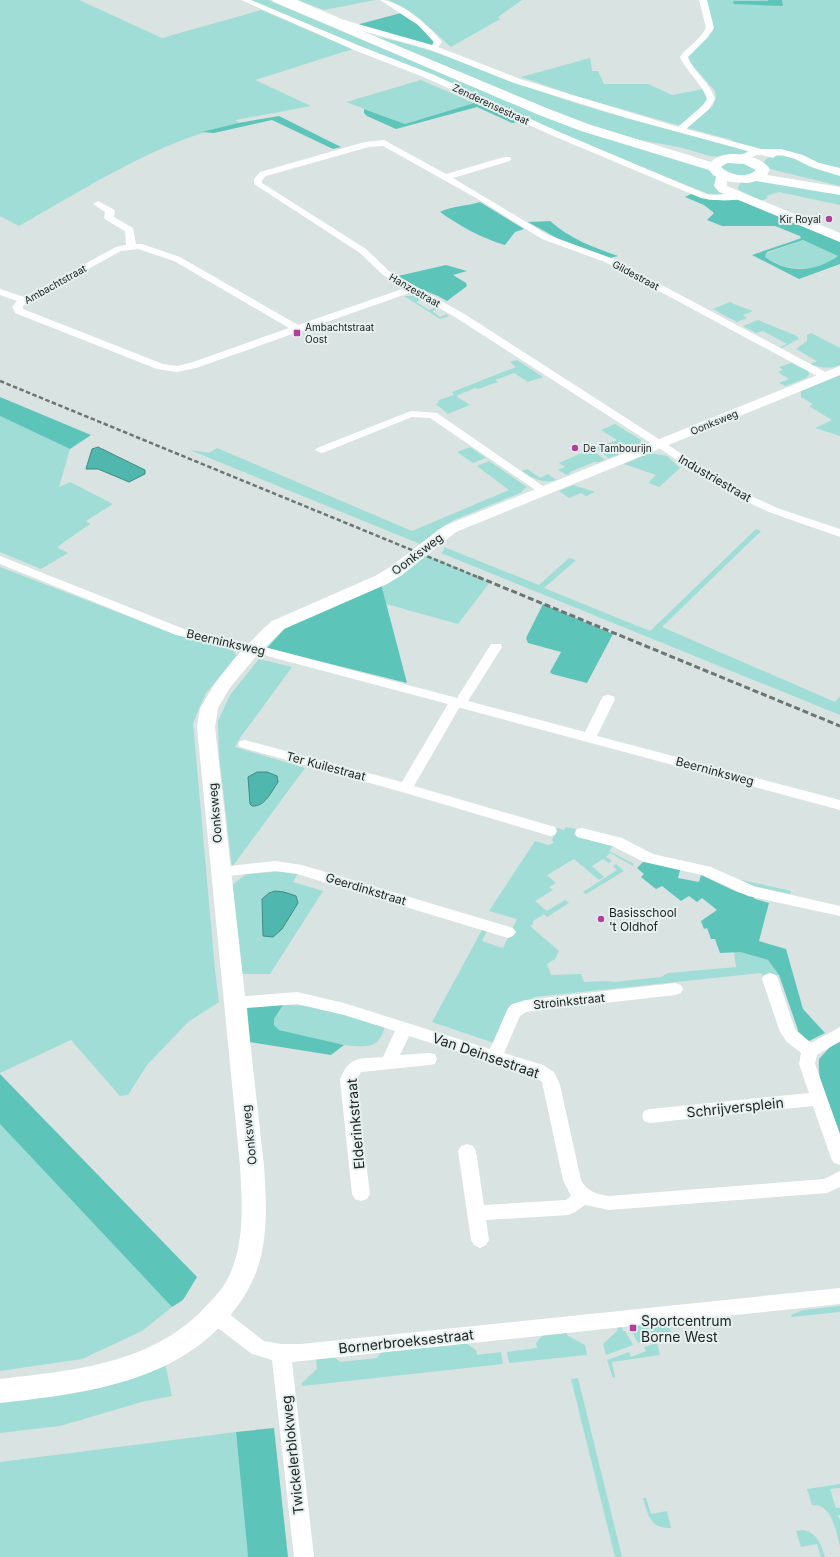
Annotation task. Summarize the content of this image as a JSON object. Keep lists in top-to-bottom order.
{
  "streets": {
    "main road": ["Zenderensestraat", "Oonksweg"],
    "street": [
      "Gildestraat",
      "Ambachtstraat",
      "Hanzestraat",
      "Industriestraat",
      "Beerninksweg",
      "Ter Kuilestraat",
      "Geerdinkstraat",
      "Stroinkstraat",
      "Van Deinsestraat",
      "Schrijversplein",
      "Elderinkstraat",
      "Bornerbroeksestraat",
      "Twickelerblokweg"
    ]
  },
  "crossings": [
    ["Gildestraat", "Hanzestraat"],
    ["Gildestraat", "Oonksweg"],
    ["Ambachtstraat", "Hanzestraat"],
    ["Hanzestraat", "Oonksweg"],
    ["Hanzestraat", "Industriestraat"],
    ["Oonksweg", "Industriestraat"],
    ["Oonksweg", "Beerninksweg"],
    ["Oonksweg", "Geerdinkstraat"],
    ["Oonksweg", "Van Deinsestraat"],
    ["Oonksweg", "Bornerbroeksestraat"],
    ["Stroinkstraat", "Van Deinsestraat"],
    ["Bornerbroeksestraat", "Twickelerblokweg"]
  ],
  "places": {
    "other": ["Kir Royal", "De Tambourijn", "Basisschool 't Oldhof"],
    "transit": ["Ambachtstraat Oost", "Sportcentrum Borne West"]
  }
}
